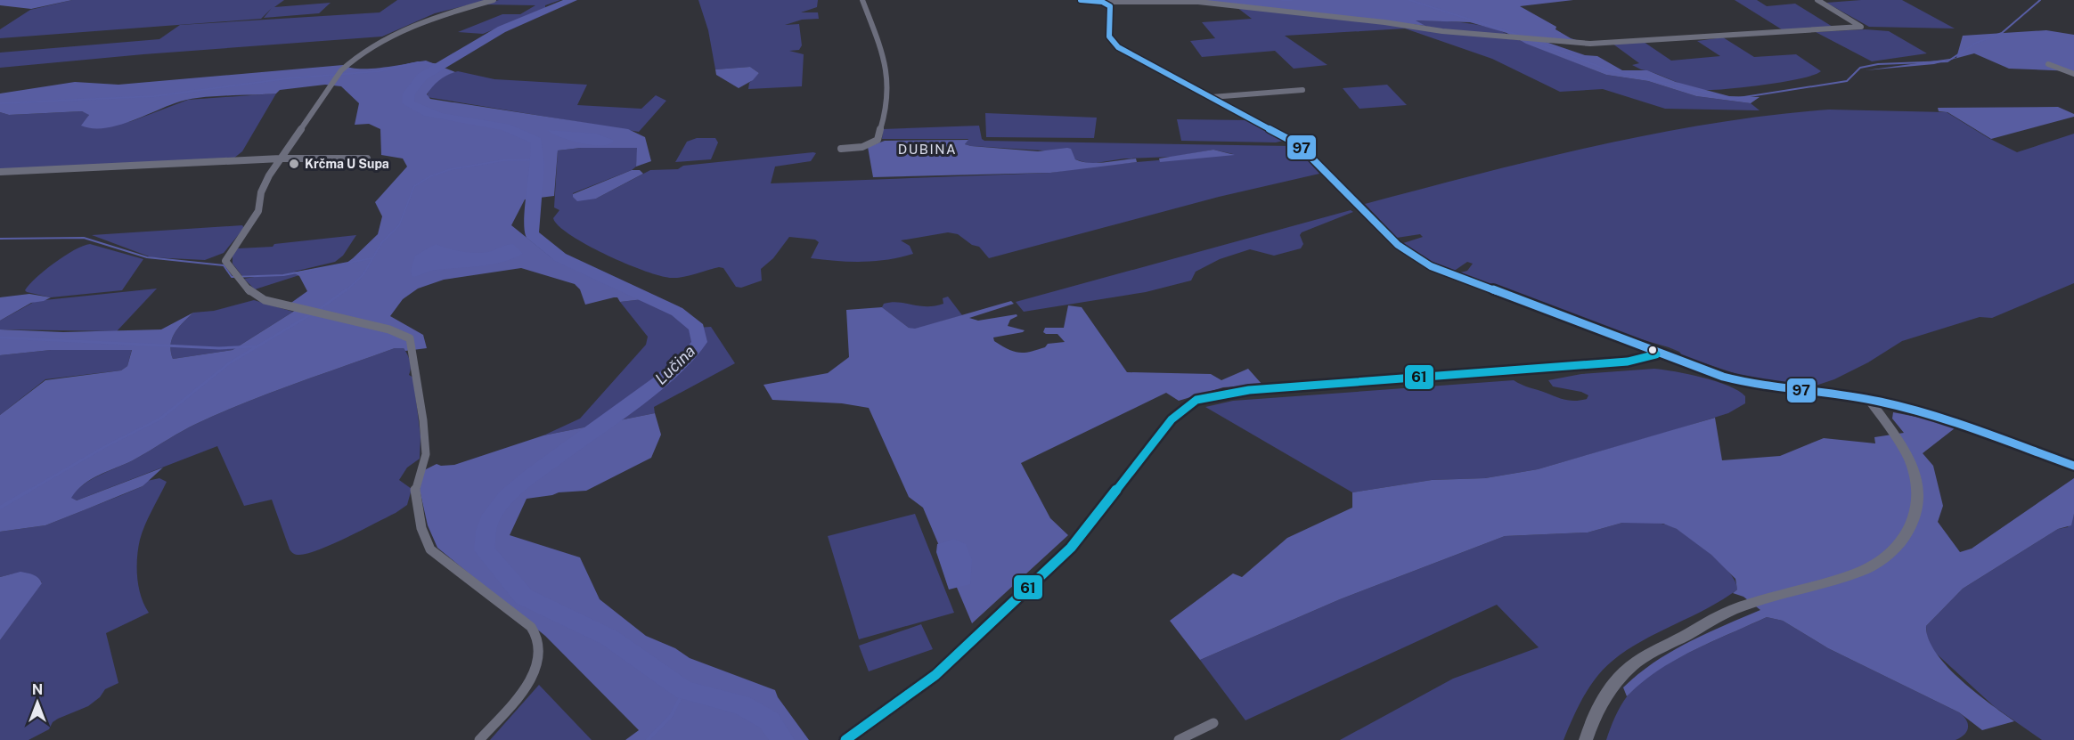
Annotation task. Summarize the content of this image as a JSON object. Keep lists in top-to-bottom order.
{
  "districts": ["DUBINA"],
  "water": ["Lučina"],
  "places": ["Krčma U Supa"],
  "lines": ["transit line 97", "transit line 61"],
  "north": "top"
}
